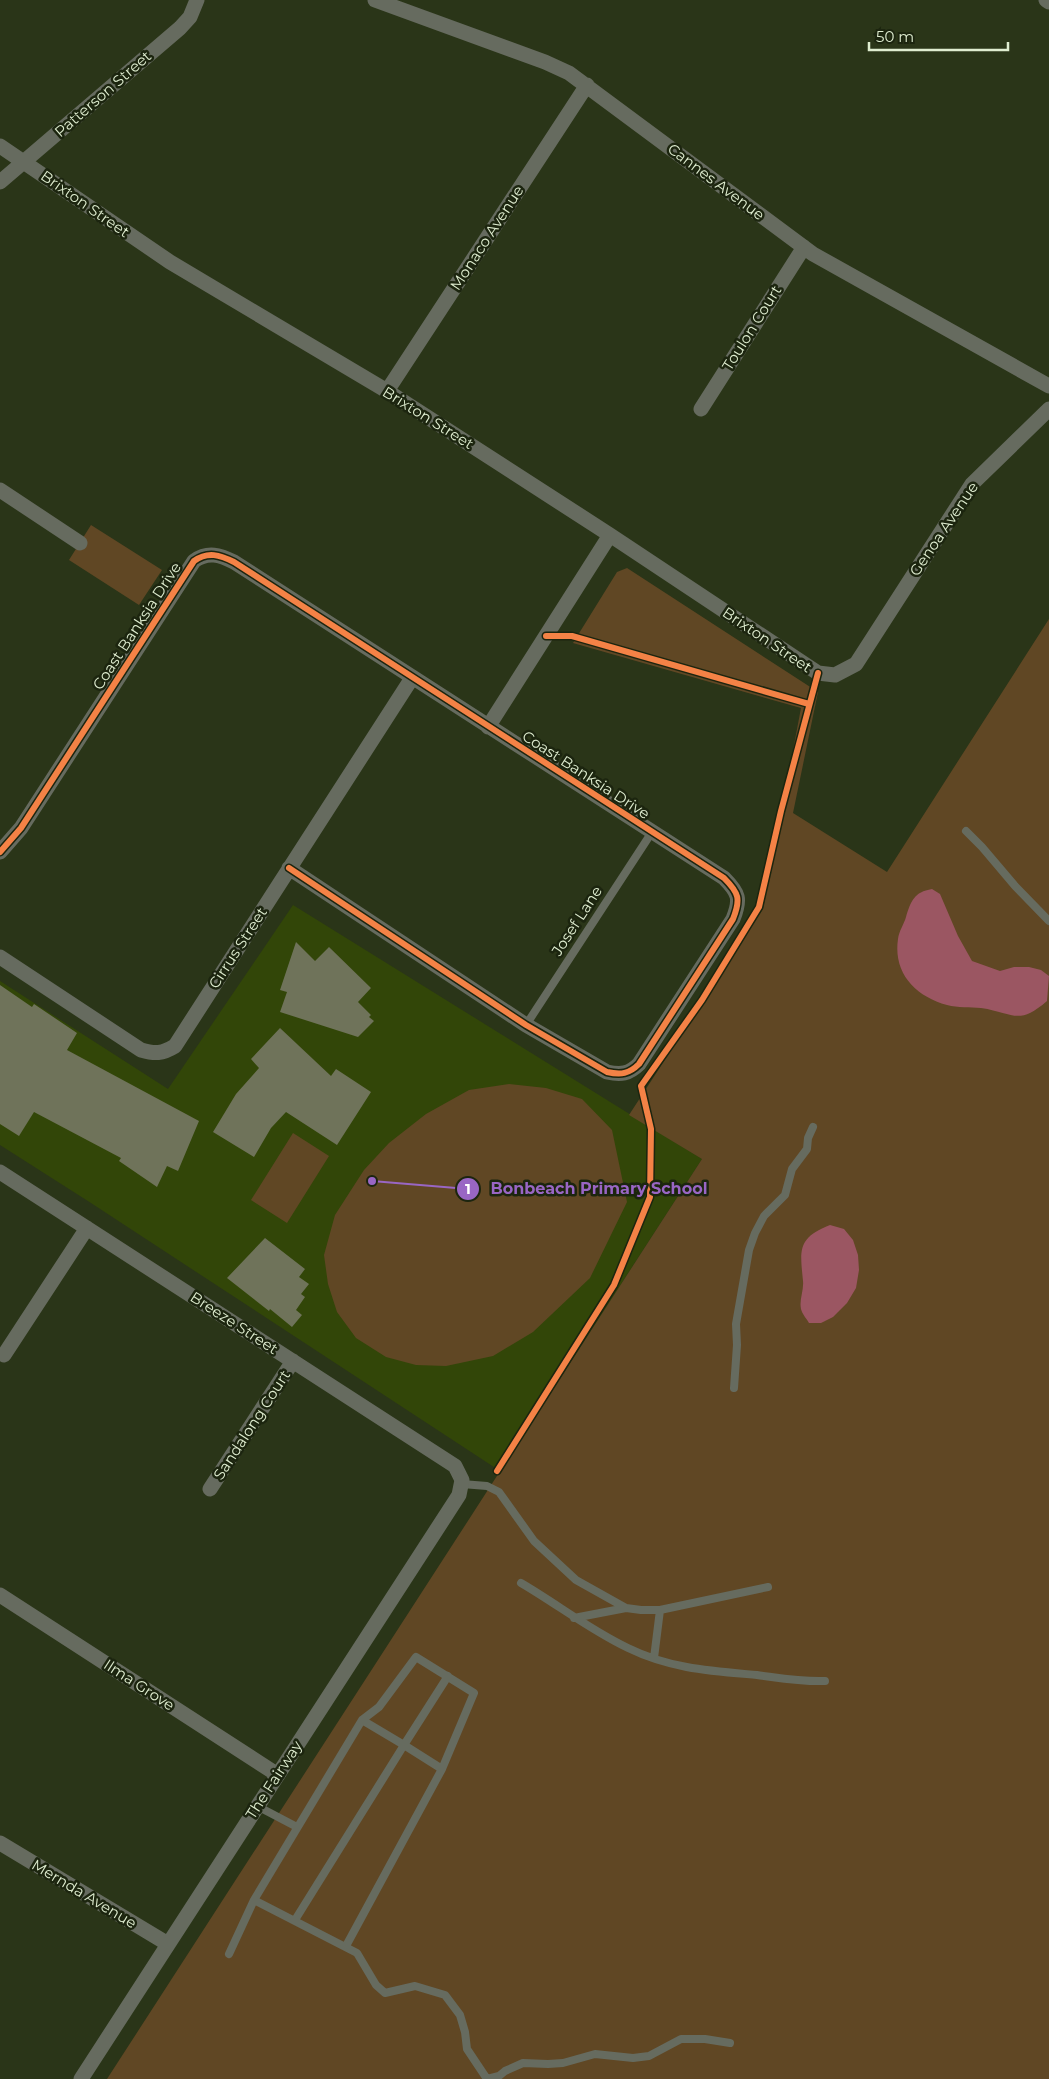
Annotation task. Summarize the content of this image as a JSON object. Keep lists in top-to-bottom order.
{
  "streets": {
    "street": [
      "Patterson Street",
      "Cannes Avenue",
      "Brixton Street",
      "Monaco Avenue",
      "Toulon Court",
      "Genoa Avenue",
      "Coast Banksia Drive",
      "Cirrus Street",
      "Breeze Street",
      "Sandalong Court",
      "Ilma Grove",
      "The Fairway",
      "Mernda Avenue"
    ],
    "lane": ["Josef Lane"]
  },
  "crossings": [
    ["Patterson Street", "Brixton Street"],
    ["Cannes Avenue", "Monaco Avenue"],
    ["Cannes Avenue", "Toulon Court"],
    ["Brixton Street", "Monaco Avenue"],
    ["Brixton Street", "Genoa Avenue"],
    ["Coast Banksia Drive", "Josef Lane"],
    ["Coast Banksia Drive", "Cirrus Street"],
    ["Breeze Street", "Sandalong Court"],
    ["Breeze Street", "The Fairway"],
    ["Ilma Grove", "The Fairway"],
    ["The Fairway", "Mernda Avenue"]
  ],
  "places": ["Bonbeach Primary School"],
  "scale_bar": "50 m"
}
